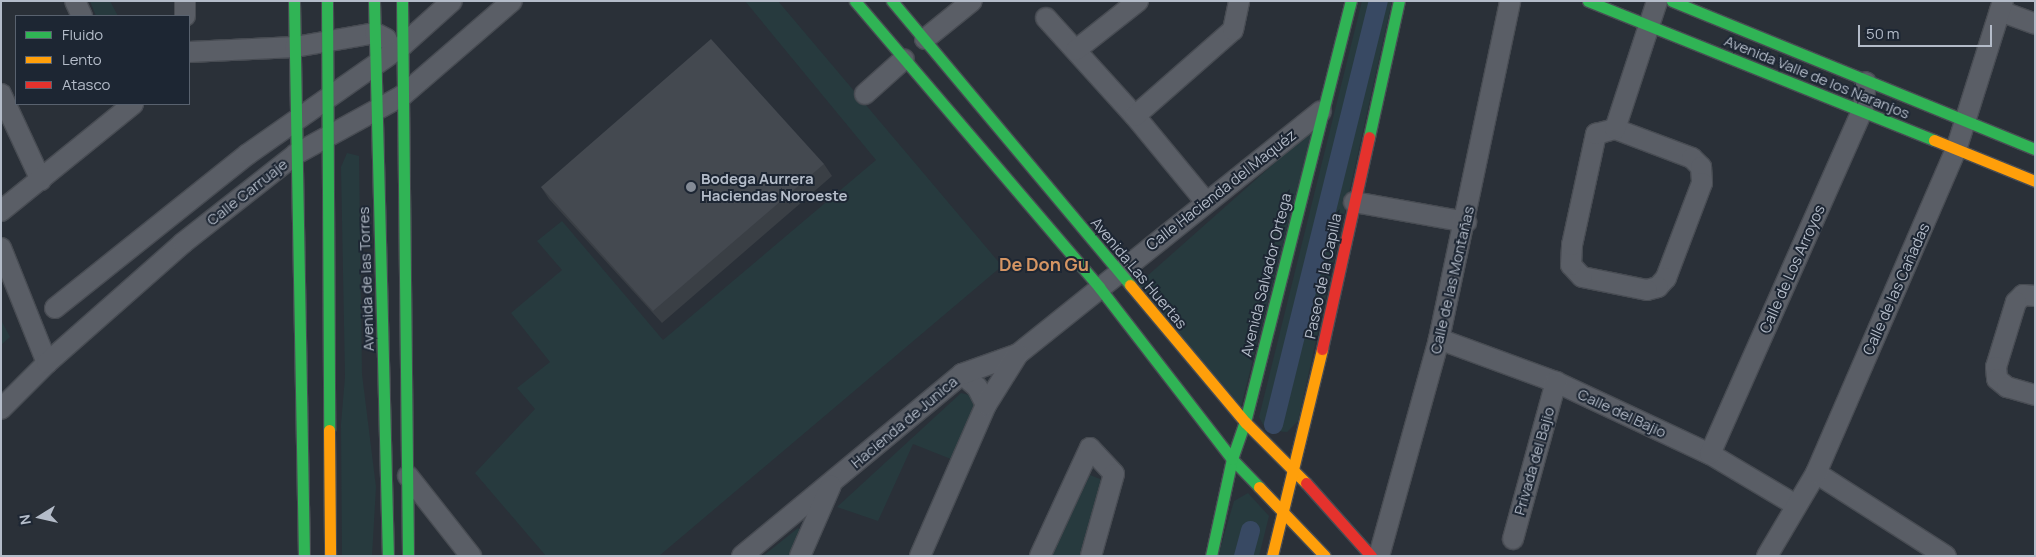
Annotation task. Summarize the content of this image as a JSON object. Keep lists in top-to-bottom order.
{
  "streets": {
    "street": [
      "Avenida Valle de los Naranjos",
      "Calle Hacienda del Maquéz",
      "Calle Carruaje",
      "Calle de Los Arroyos",
      "Avenida Las Huertas",
      "Avenida Salvador Ortega",
      "Paseo de la Capilla",
      "Avenida de las Torres",
      "Calle de las Montañas",
      "Calle de las Cañadas",
      "Calle del Bajio",
      "Hacienda de Junica",
      "Privada del Bajio"
    ]
  },
  "crossings": [
    ["Avenida Valle de los Naranjos", "Calle de Los Arroyos"],
    ["Avenida Valle de los Naranjos", "Calle de las Cañadas"],
    ["Calle Hacienda del Maquéz", "Avenida Las Huertas"],
    ["Calle Hacienda del Maquéz", "Avenida Salvador Ortega"],
    ["Calle Hacienda del Maquéz", "Hacienda de Junica"],
    ["Calle Carruaje", "Avenida de las Torres"],
    ["Calle de Los Arroyos", "Calle del Bajio"],
    ["Avenida Las Huertas", "Avenida Salvador Ortega"],
    ["Avenida Las Huertas", "Paseo de la Capilla"],
    ["Calle de las Montañas", "Calle del Bajio"],
    ["Calle de las Cañadas", "Calle del Bajio"],
    ["Calle del Bajio", "Privada del Bajio"]
  ],
  "districts": ["De Don Gu"],
  "places": ["Bodega Aurrera Haciendas Noroeste"],
  "legend": ["Fluido", "Lento", "Atasco"],
  "scale_bar": "50 m",
  "north": "left"
}
